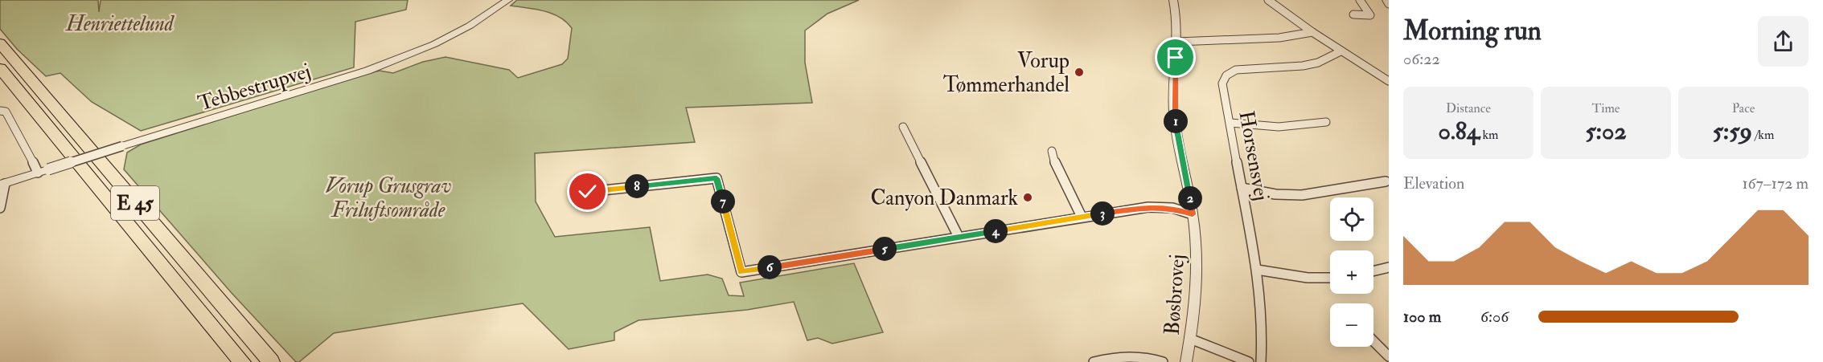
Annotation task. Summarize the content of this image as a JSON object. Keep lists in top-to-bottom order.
{
  "streets": {
    "highway": ["E 45"],
    "street": ["Tebbestrupvej", "Horsensvej", "Bøsbrovej"]
  },
  "parks": ["Henriettelund", "Vorup Grusgrav Friluftsområde"],
  "places": ["Vorup Tømmerhandel", "Canyon Danmark"],
  "page": {
    "heading": ["Morning run", "06:22"],
    "stats": [
      ["Distance", "0.84 km"],
      ["Time", "5:02"],
      ["Pace", "5:59 /km"]
    ],
    "pins": [
      "1",
      "8",
      "2",
      "7",
      "3",
      "4",
      "5",
      "6"
    ],
    "chart": ["Elevation", "167–172 m"],
    "map_buttons": ["+", "−"],
    "list": [
      {
        "name": "100 m",
        "note": "6:06"
      }
    ]
  }
}
